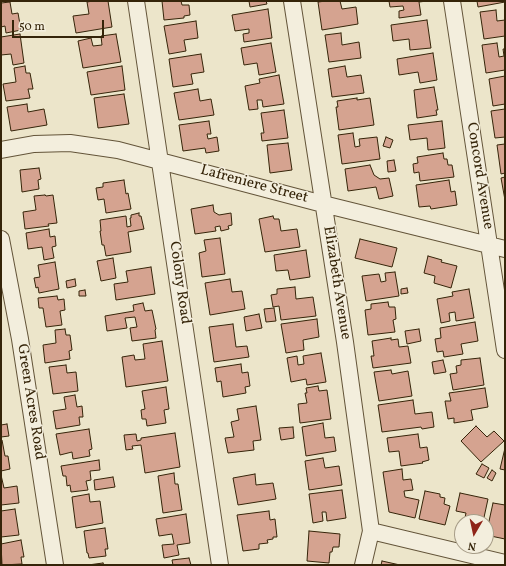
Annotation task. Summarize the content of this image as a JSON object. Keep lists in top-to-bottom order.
{
  "streets": {
    "street": [
      "Concord Avenue",
      "Lafreniere Street",
      "Colony Road",
      "Elizabeth Avenue",
      "Green Acres Road"
    ]
  },
  "crossings": [
    ["Concord Avenue", "Lafreniere Street"],
    ["Lafreniere Street", "Colony Road"],
    ["Lafreniere Street", "Elizabeth Avenue"]
  ],
  "scale_bar": "50 m",
  "north": "bottom"
}
